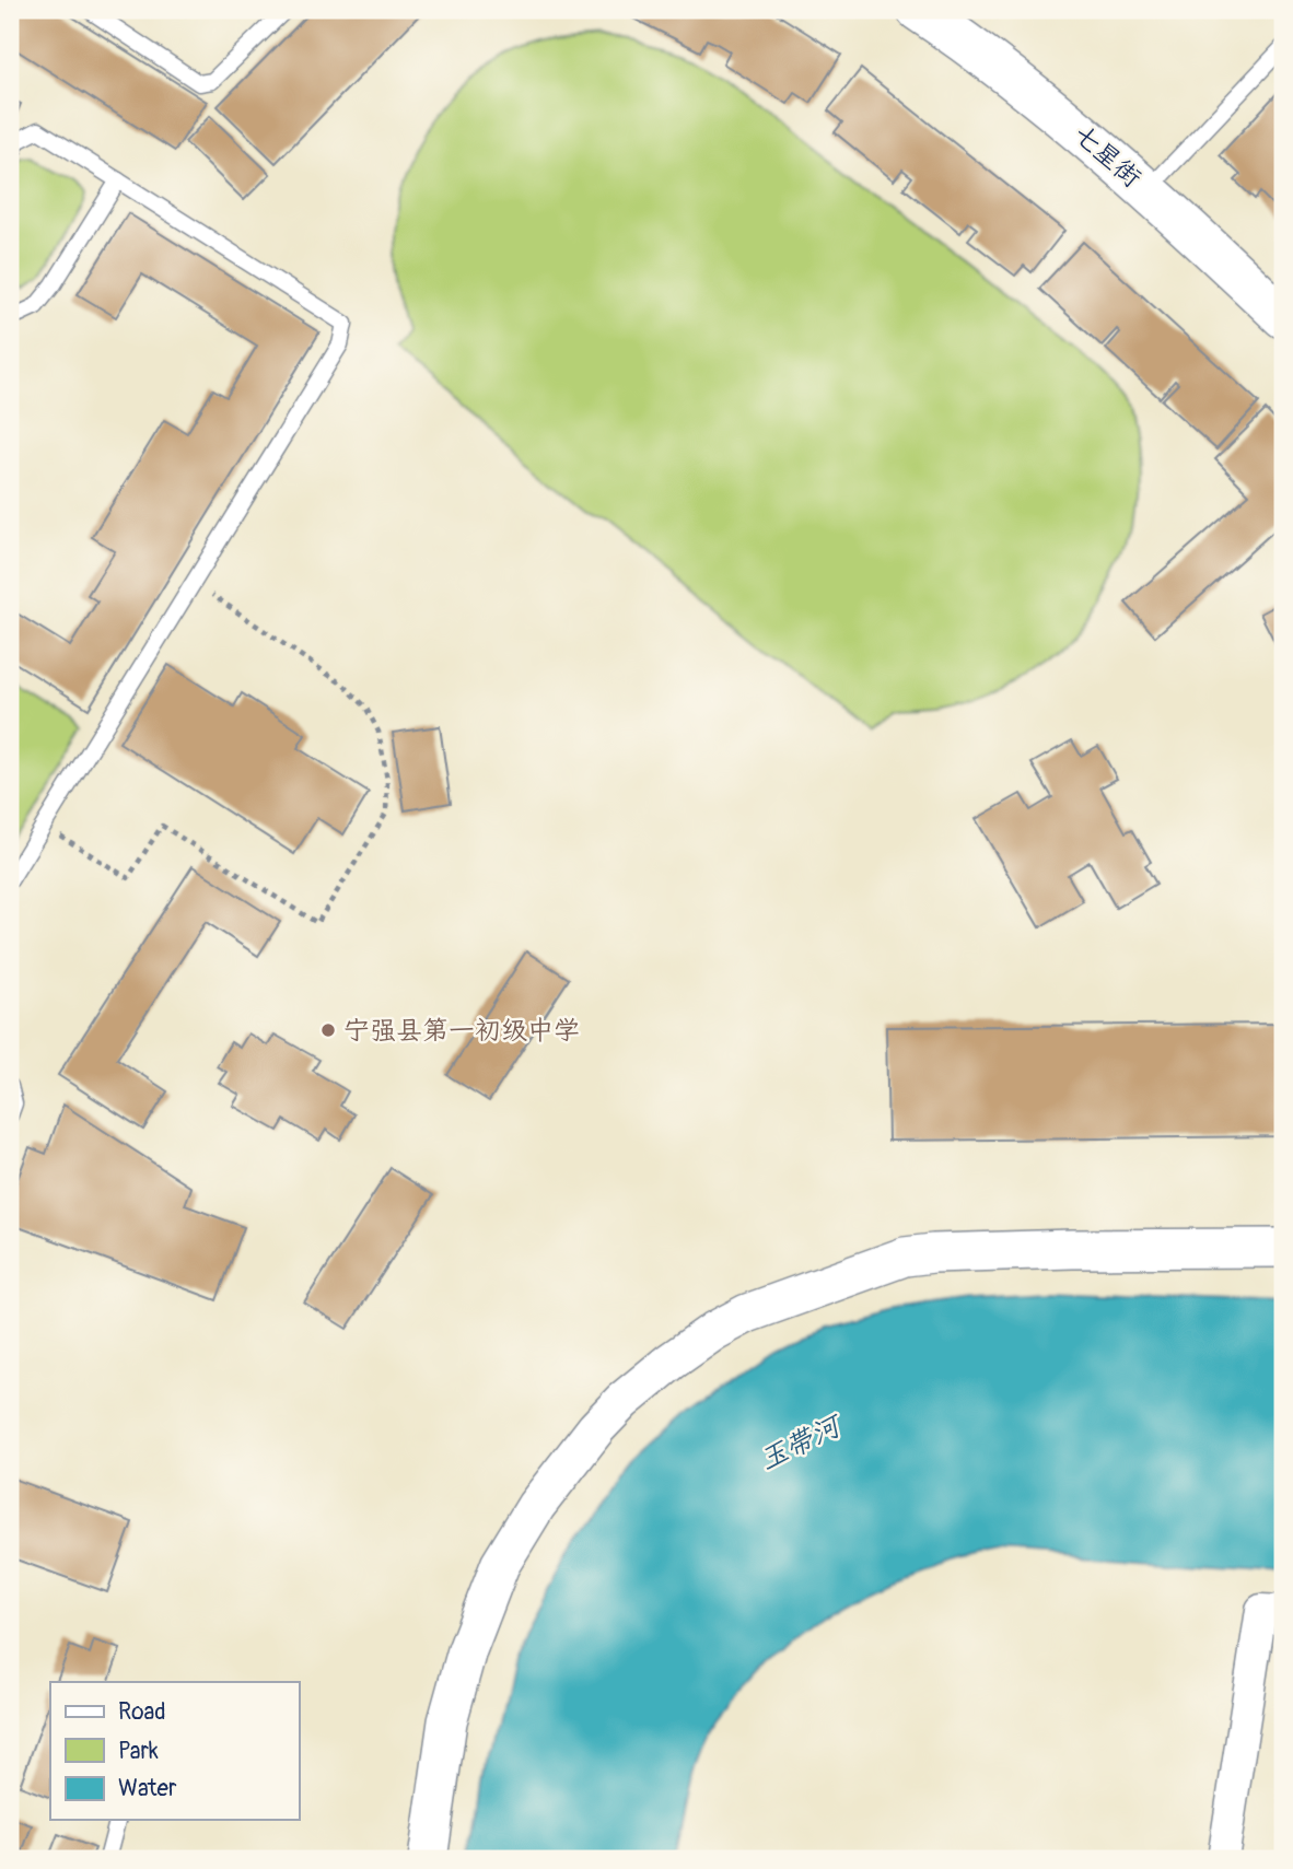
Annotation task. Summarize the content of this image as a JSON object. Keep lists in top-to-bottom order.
{
  "streets": {
    "main road": ["七星街"]
  },
  "water": ["玉带河"],
  "places": ["宁强县第一初级中学"],
  "legend": ["Road", "Park", "Water"]
}
